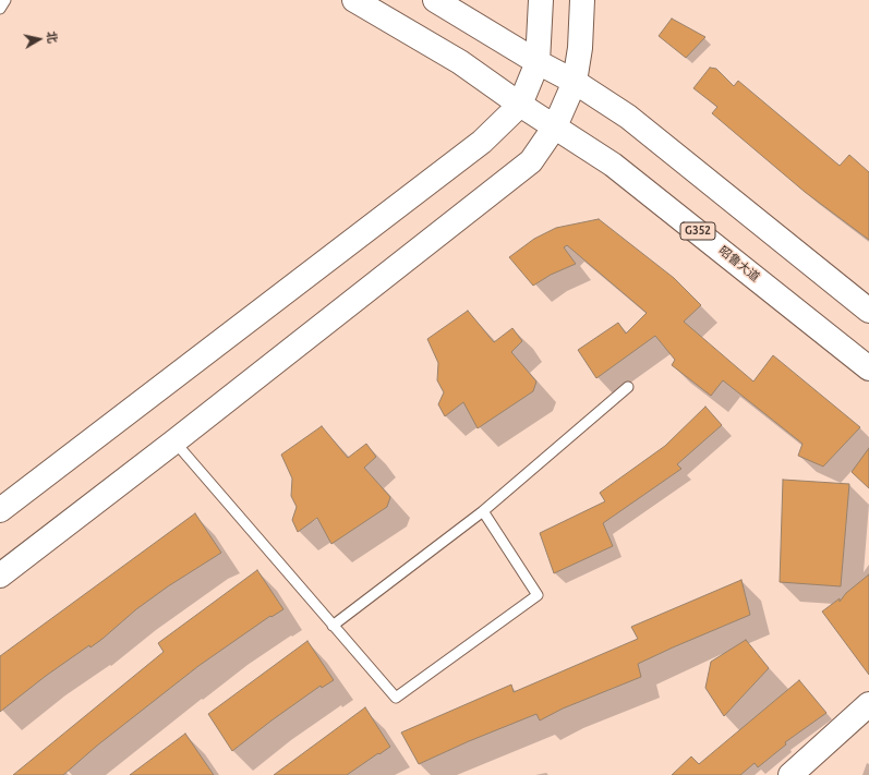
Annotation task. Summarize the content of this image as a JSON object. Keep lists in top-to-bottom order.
{
  "streets": {
    "main road": ["G352", "昭鲁大道"]
  },
  "north": "right"
}
